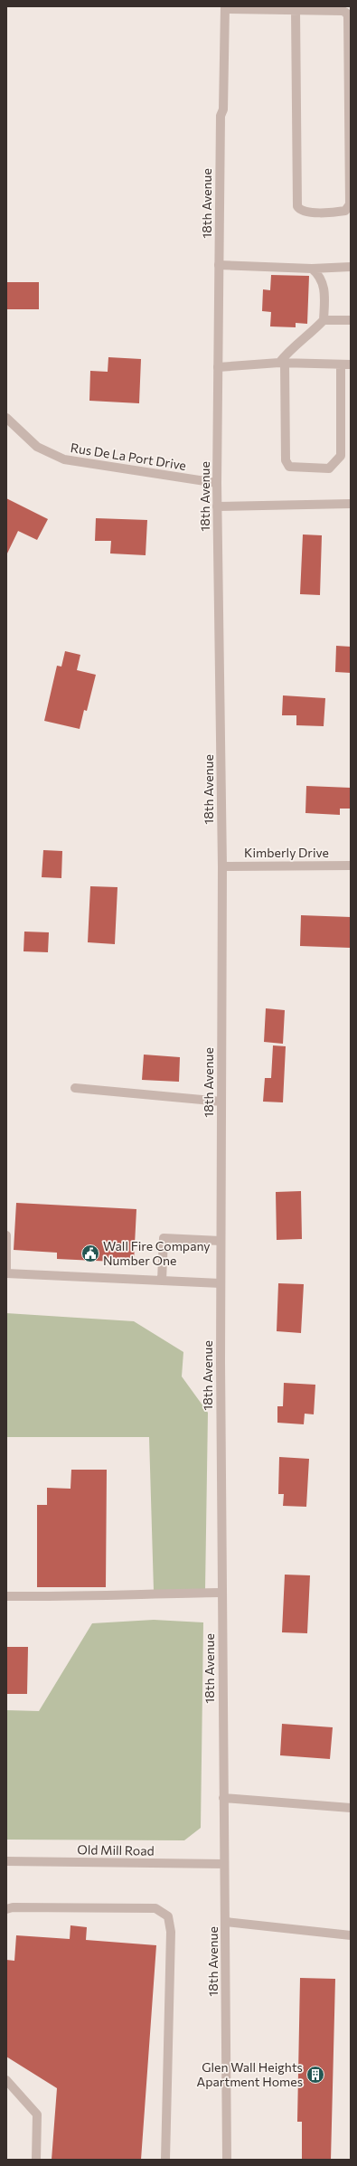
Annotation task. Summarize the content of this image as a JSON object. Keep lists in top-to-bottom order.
{
  "streets": {
    "street": [
      "18th Avenue",
      "Rus De La Port Drive",
      "Kimberly Drive",
      "Old Mill Road"
    ]
  },
  "crossings": [
    ["18th Avenue", "Rus De La Port Drive"],
    ["18th Avenue", "Kimberly Drive"],
    ["18th Avenue", "Old Mill Road"]
  ],
  "places": {
    "public building": ["Wall Fire Company Number One"],
    "building": ["Glen Wall Heights Apartment Homes"]
  }
}
